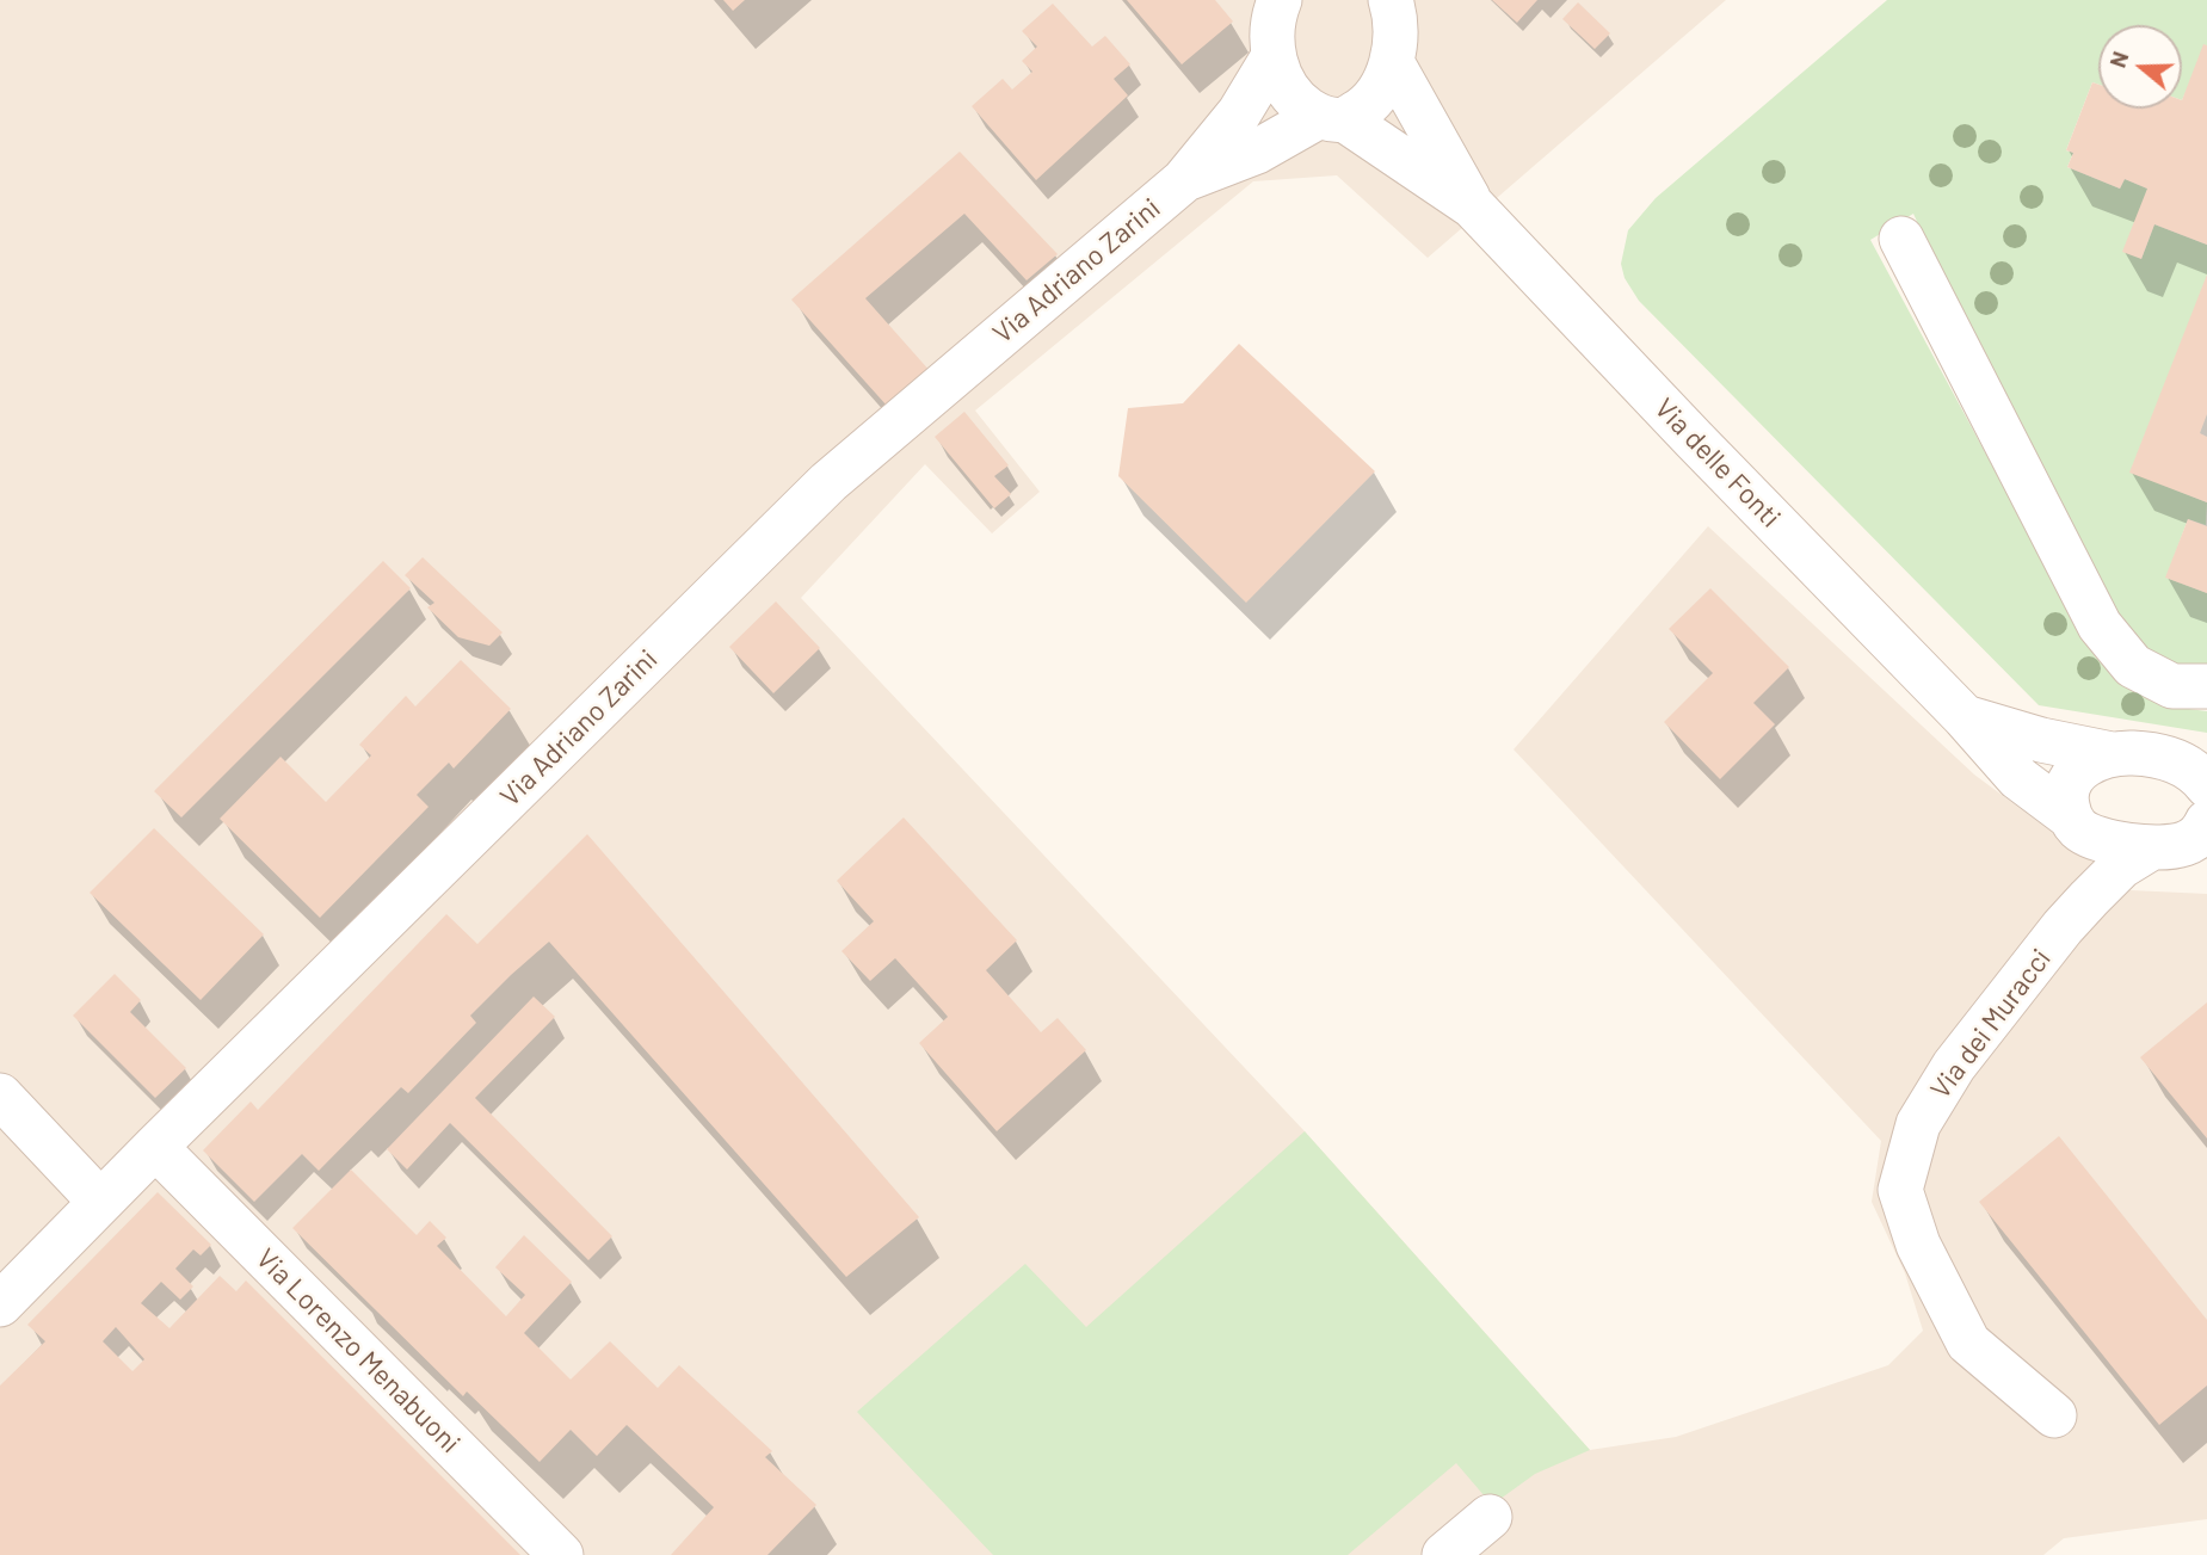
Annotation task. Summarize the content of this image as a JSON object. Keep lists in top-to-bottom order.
{
  "streets": {
    "street": [
      "Via Adriano Zarini",
      "Via delle Fonti",
      "Via dei Muracci",
      "Via Lorenzo Menabuoni"
    ]
  },
  "crossings": [
    ["Via Adriano Zarini", "Via Lorenzo Menabuoni"],
    ["Via delle Fonti", "Via dei Muracci"]
  ],
  "north": "left"
}
